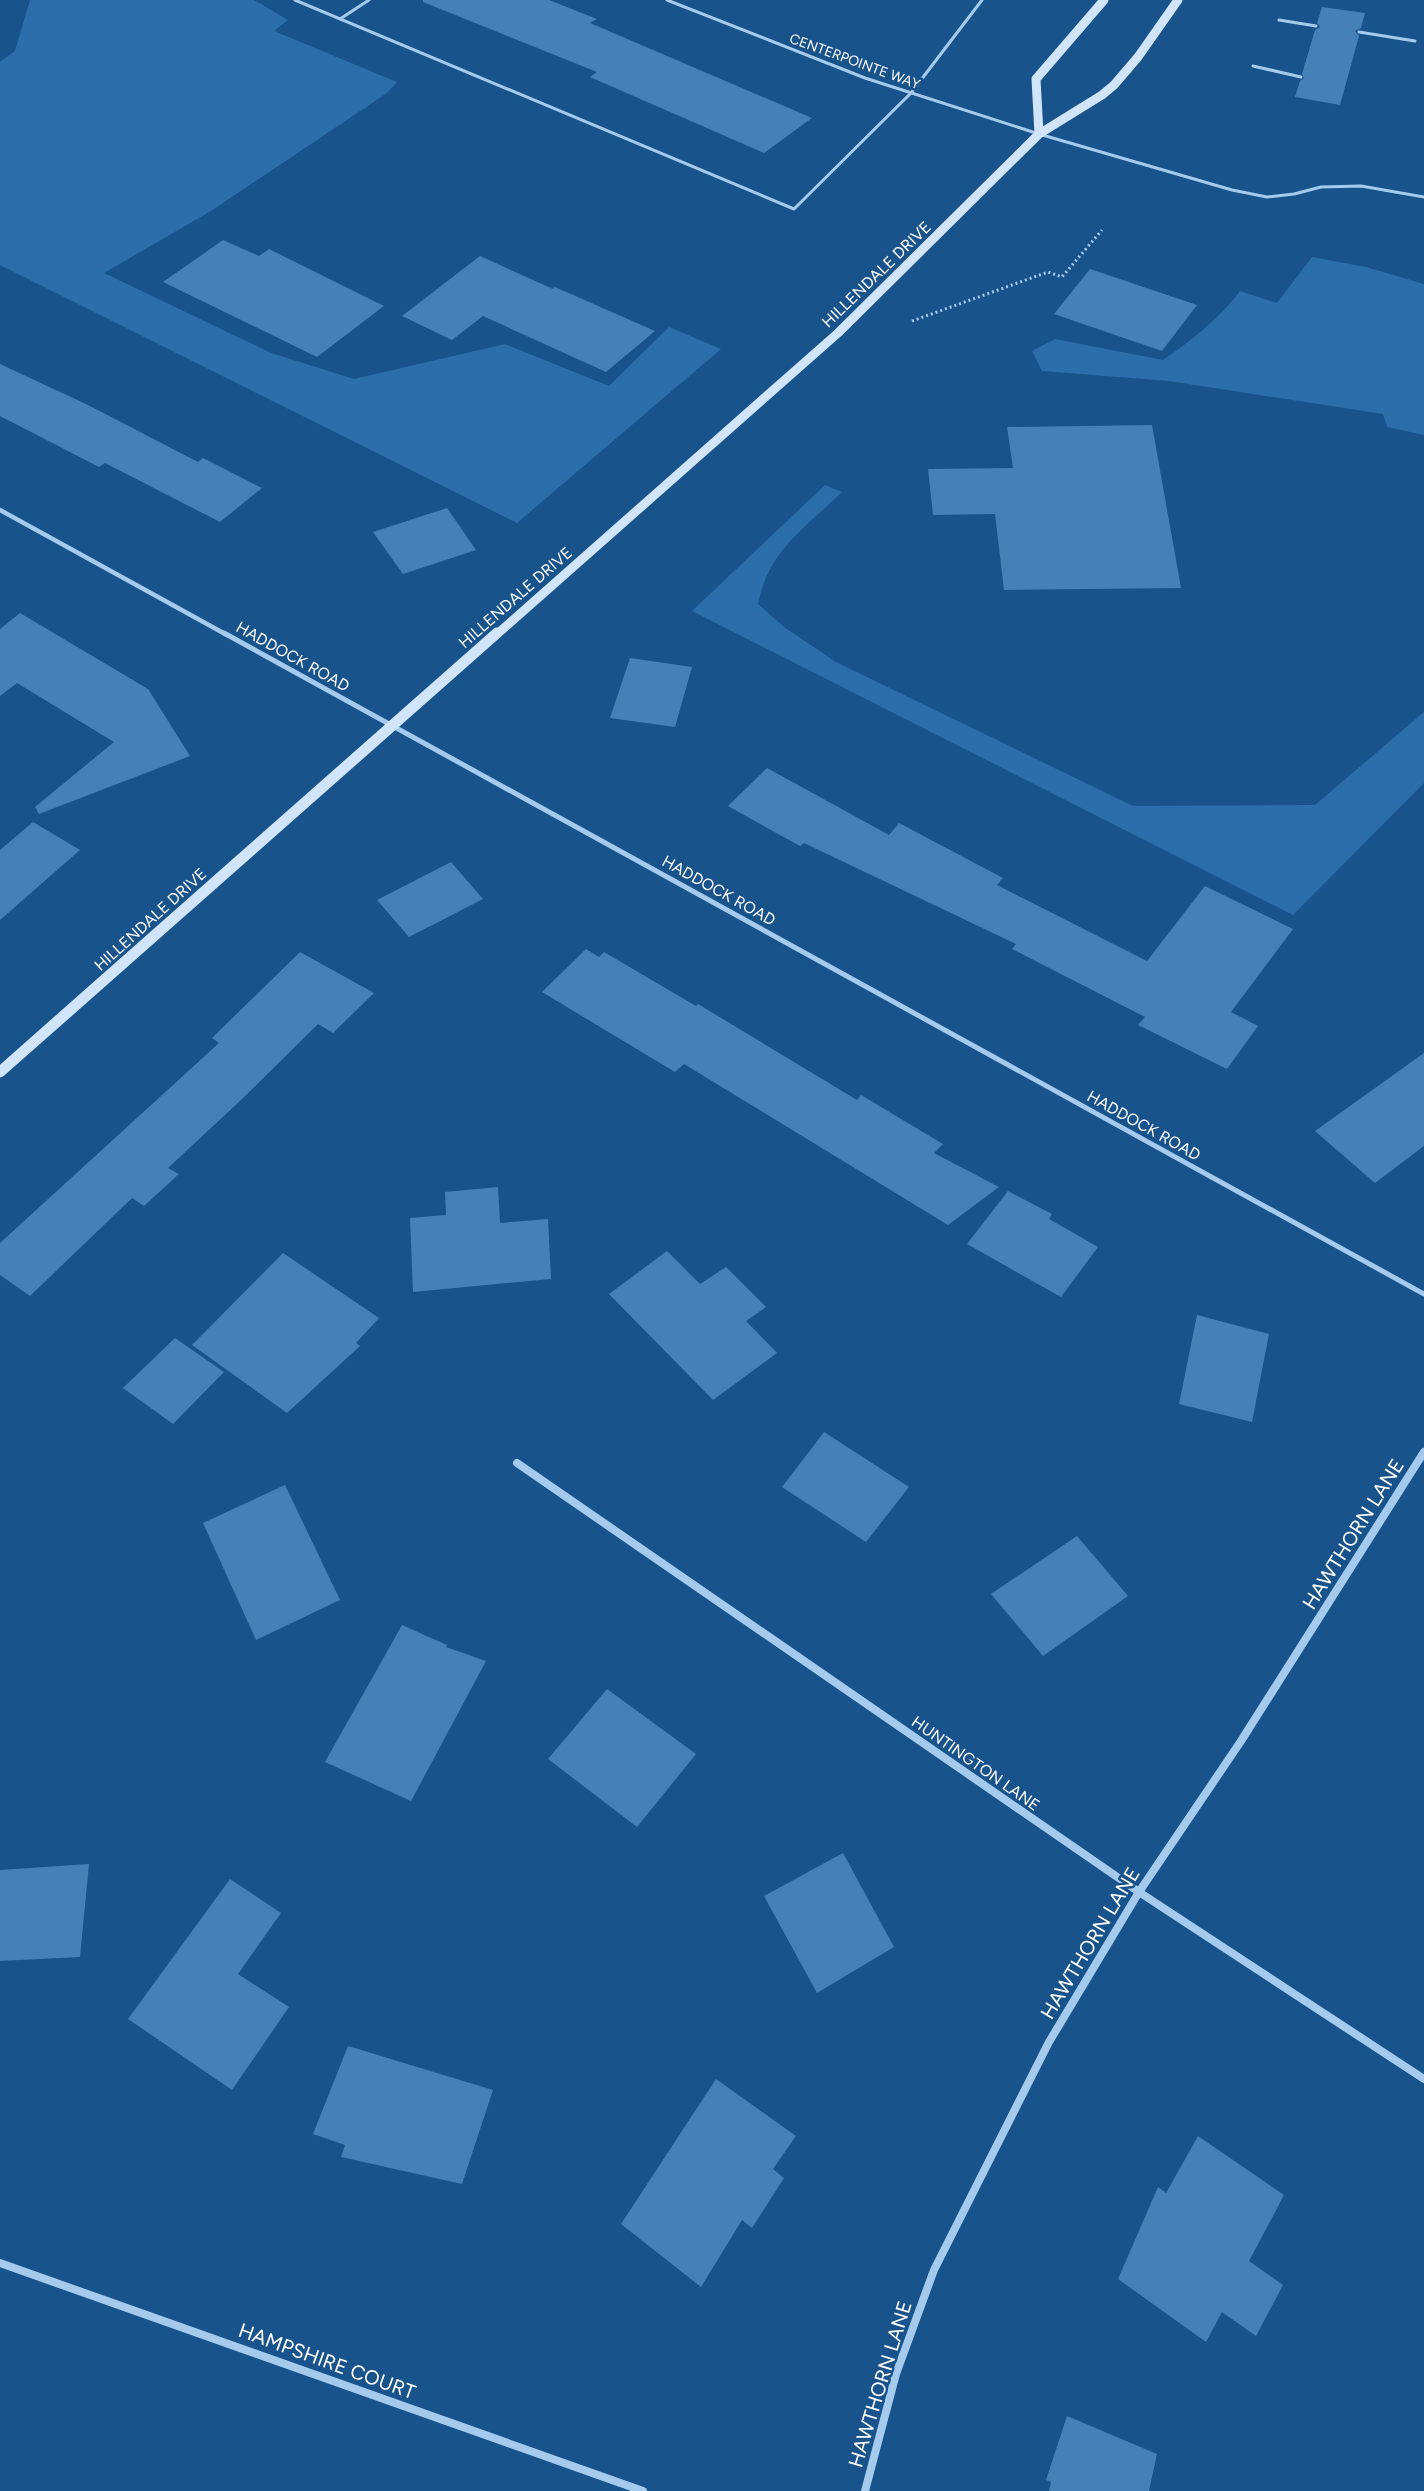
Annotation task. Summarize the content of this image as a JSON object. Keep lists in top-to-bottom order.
{
  "streets": {
    "main road": ["HILLENDALE DRIVE"],
    "street": [
      "HADDOCK ROAD",
      "HAWTHORN LANE",
      "HUNTINGTON LANE",
      "HAMPSHIRE COURT"
    ],
    "lane": ["CENTERPOINTE WAY"]
  },
  "crossings": [
    ["CENTERPOINTE WAY", "HILLENDALE DRIVE"],
    ["HILLENDALE DRIVE", "HADDOCK ROAD"],
    ["HAWTHORN LANE", "HUNTINGTON LANE"]
  ]
}
